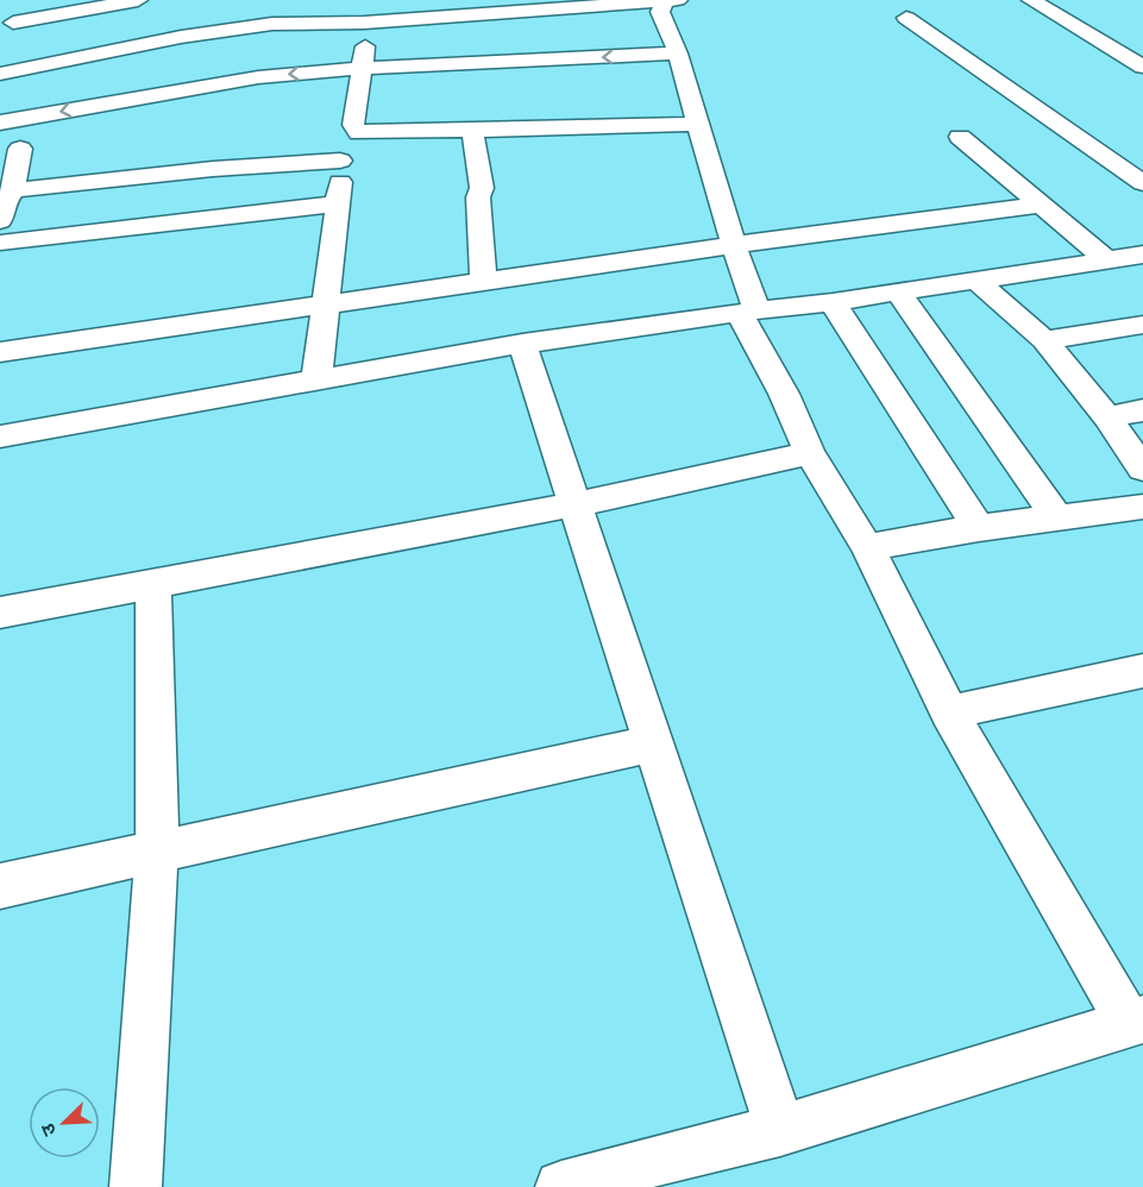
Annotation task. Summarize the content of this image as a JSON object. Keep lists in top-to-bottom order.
{
  "north": "bottom left"
}
